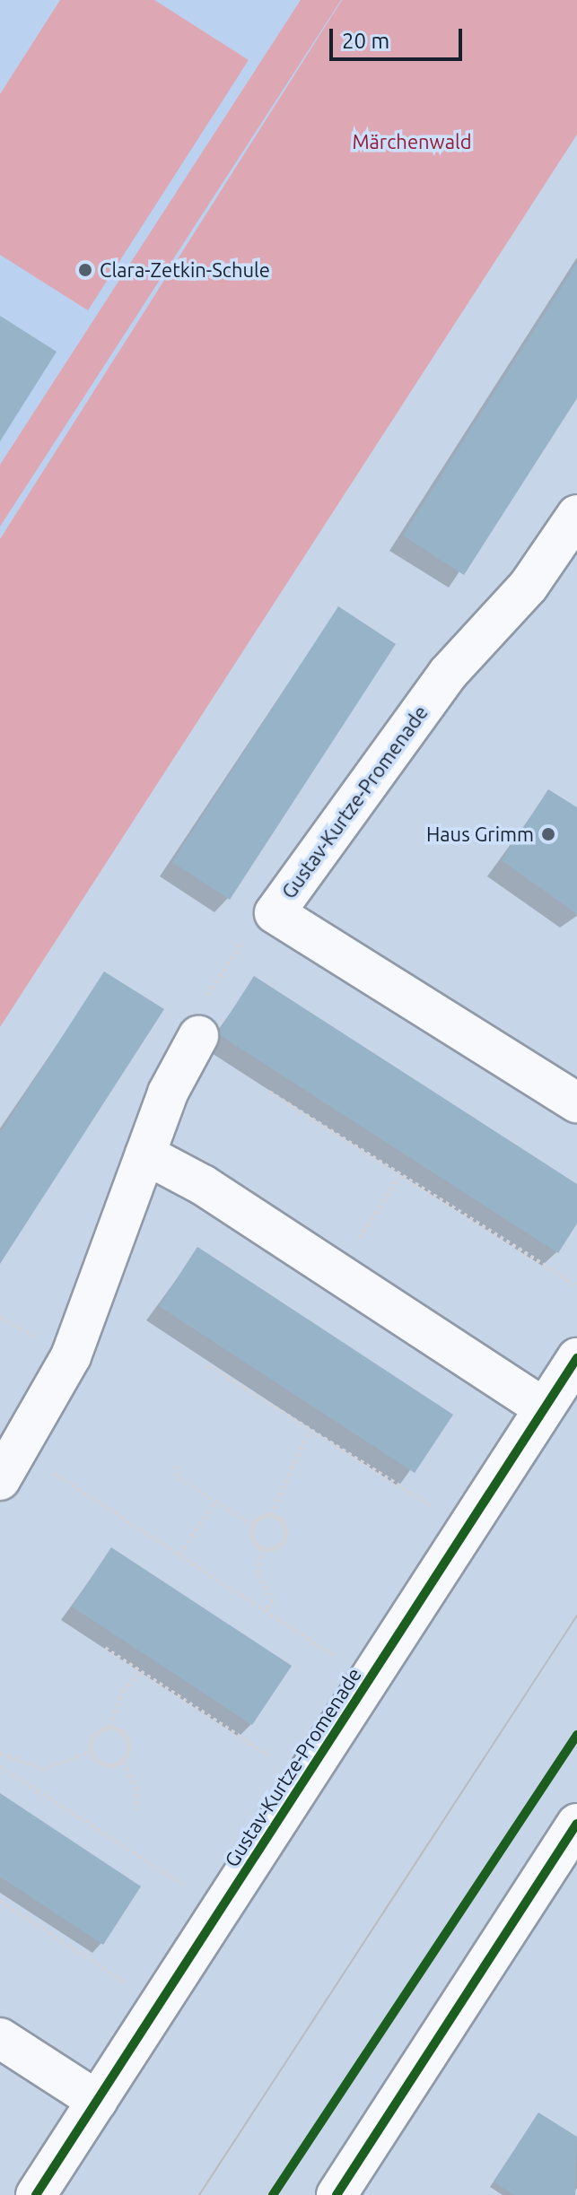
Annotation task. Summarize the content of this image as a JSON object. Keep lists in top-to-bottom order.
{
  "streets": {
    "street": ["Gustav-Kurtze-Promenade"]
  },
  "parks": ["Märchenwald"],
  "places": ["Clara-Zetkin-Schule", "Haus Grimm"],
  "scale_bar": "20 m"
}
